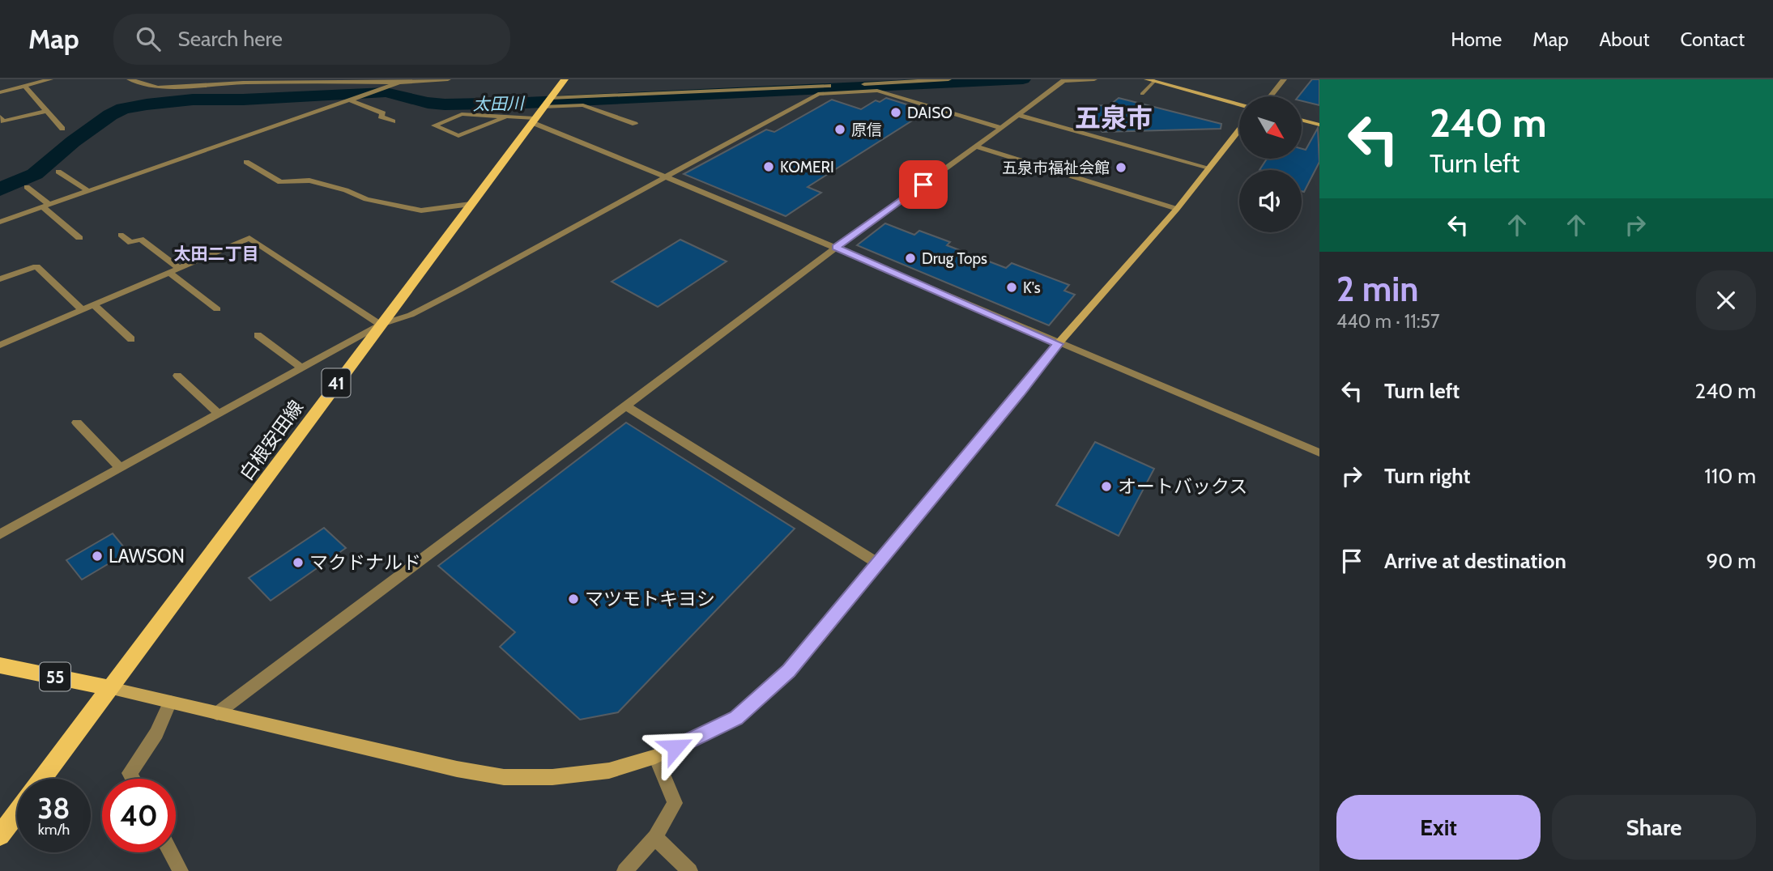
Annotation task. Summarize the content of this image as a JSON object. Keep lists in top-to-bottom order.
{
  "streets": {
    "main road": ["41", "白根安田線", "55"]
  },
  "crossings": [
    ["41", "白根安田線"],
    ["41", "55"],
    ["白根安田線", "55"]
  ],
  "districts": ["五泉市", "太田二丁目"],
  "water": ["太田川"],
  "places": [
    "DAISO",
    "原信",
    "KOMERI",
    "五泉市福祉会館",
    "Drug Tops",
    "K's",
    "オートバックス",
    "LAWSON",
    "マクドナルド",
    "マツモトキヨシ"
  ],
  "north": "bottom right",
  "page": {
    "header": "Map",
    "search": "Search here",
    "nav": [
      "Home",
      "Map",
      "About",
      "Contact"
    ],
    "turn": ["240 m", "Turn left"],
    "heading": ["2 min", "440 m · 11:57"],
    "list": [
      {
        "name": "Turn left",
        "value": "240 m"
      },
      {
        "name": "Turn right",
        "value": "110 m"
      },
      {
        "name": "Arrive at destination",
        "value": "90 m"
      }
    ],
    "speed": "38 km/h",
    "limit": "40",
    "buttons": ["Exit", "Share"]
  }
}
